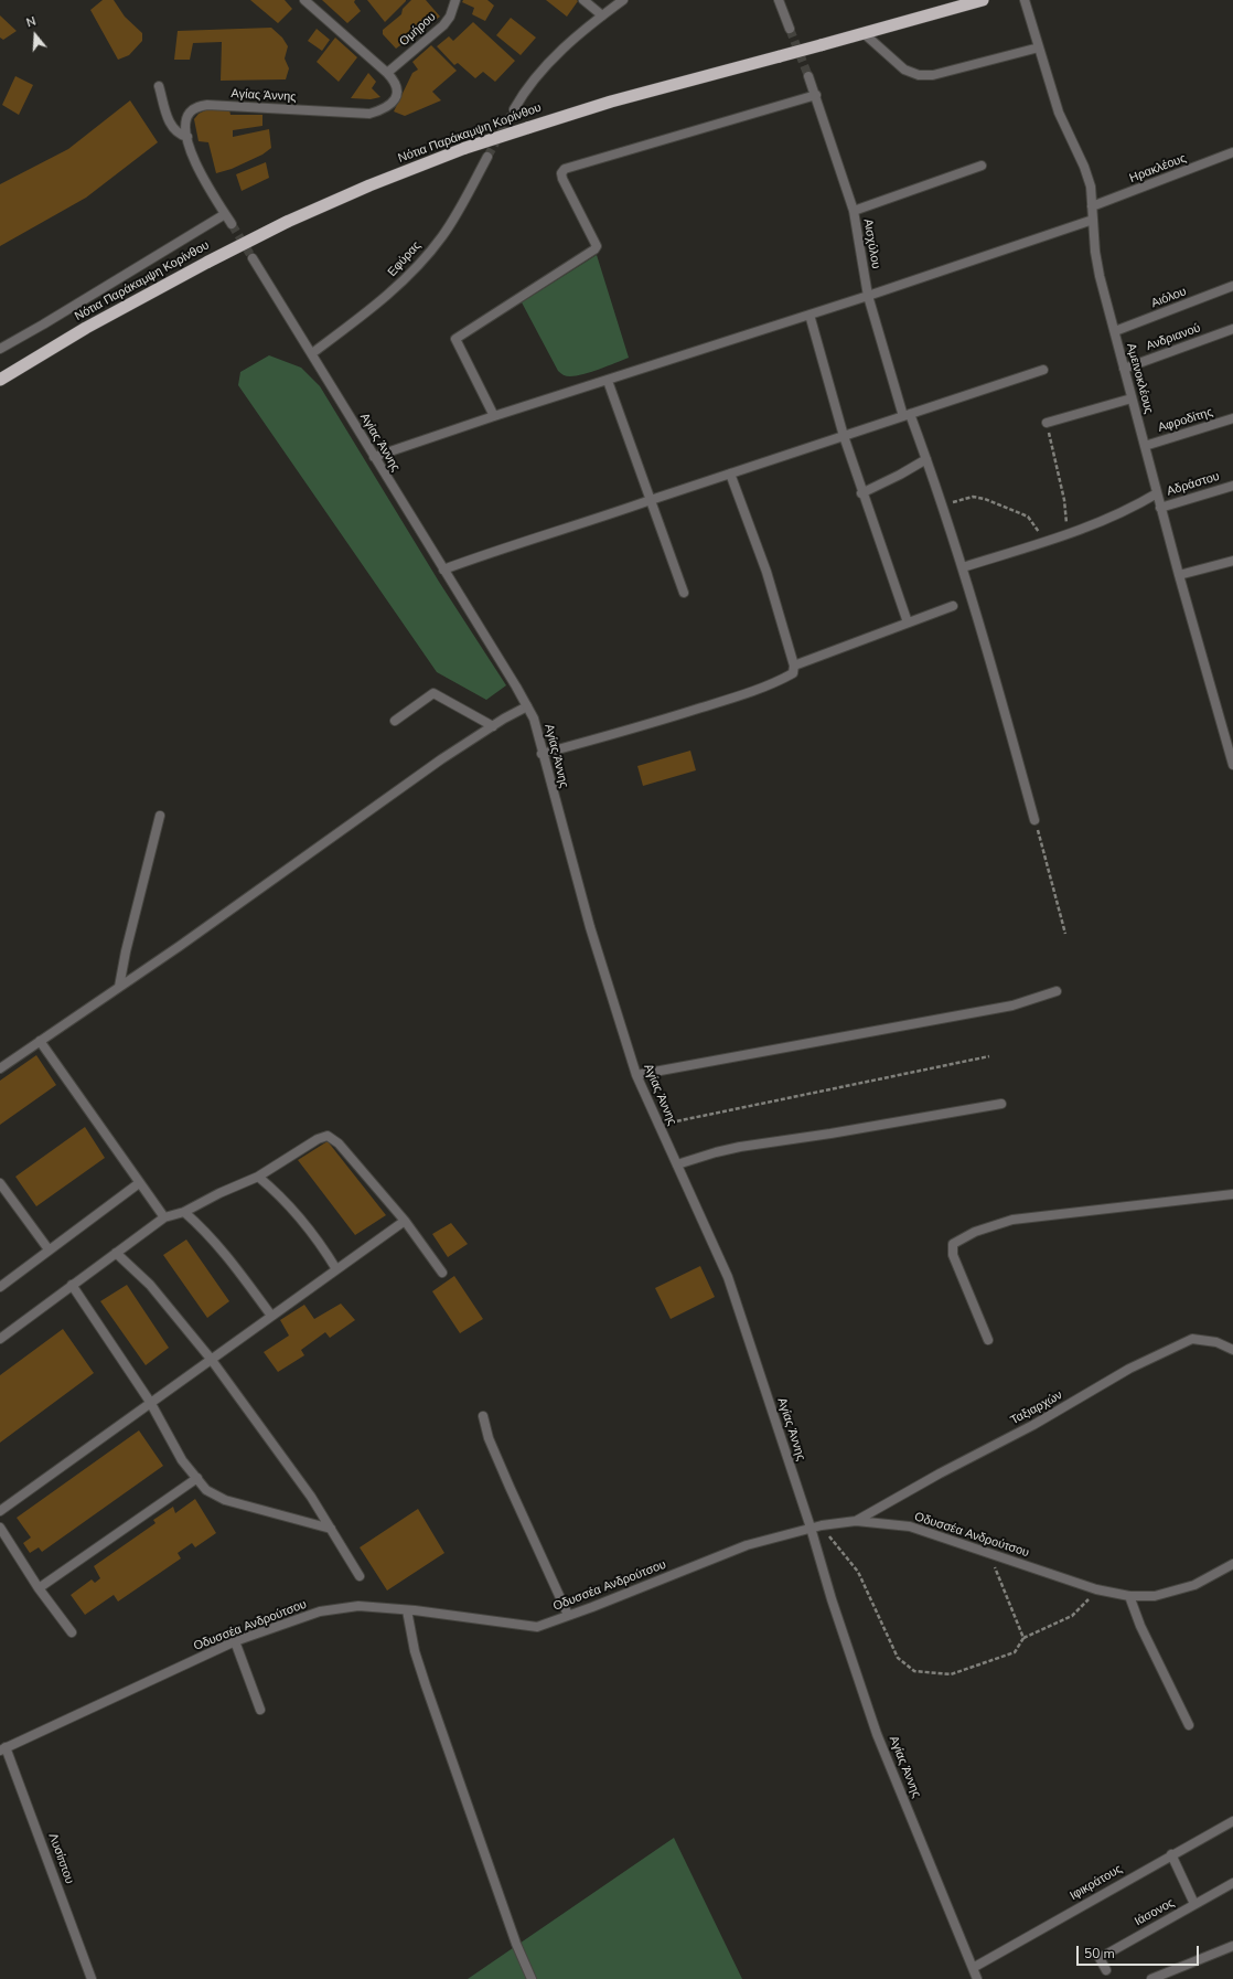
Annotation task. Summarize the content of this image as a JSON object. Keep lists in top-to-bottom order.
{
  "streets": {
    "highway": ["Νότια Παράκαμψη Κορίνθου"],
    "street": [
      "Ομήρου",
      "Αγίας Άννης",
      "Ηρακλέους",
      "Αισχύλου",
      "Εφύρας",
      "Αιόλου",
      "Ανδριανού",
      "Αμεινοκλέους",
      "Αφροδίτης",
      "Αδράστου",
      "Ταξιαρχών",
      "Οδυσσέα Ανδρούτσου",
      "Λυσίππου",
      "Ιφικράτους",
      "Ιάσονος"
    ]
  },
  "crossings": [
    ["Ομήρου", "Αγίας Άννης"],
    ["Αγίας Άννης", "Εφύρας"],
    ["Αγίας Άννης", "Οδυσσέα Ανδρούτσου"],
    ["Αγίας Άννης", "Ιφικράτους"],
    ["Ηρακλέους", "Αμεινοκλέους"],
    ["Αιόλου", "Αμεινοκλέους"],
    ["Ανδριανού", "Αμεινοκλέους"],
    ["Αμεινοκλέους", "Αφροδίτης"],
    ["Αμεινοκλέους", "Αδράστου"],
    ["Ταξιαρχών", "Οδυσσέα Ανδρούτσου"],
    ["Οδυσσέα Ανδρούτσου", "Λυσίππου"]
  ],
  "scale_bar": "50 m",
  "north": "top"
}
